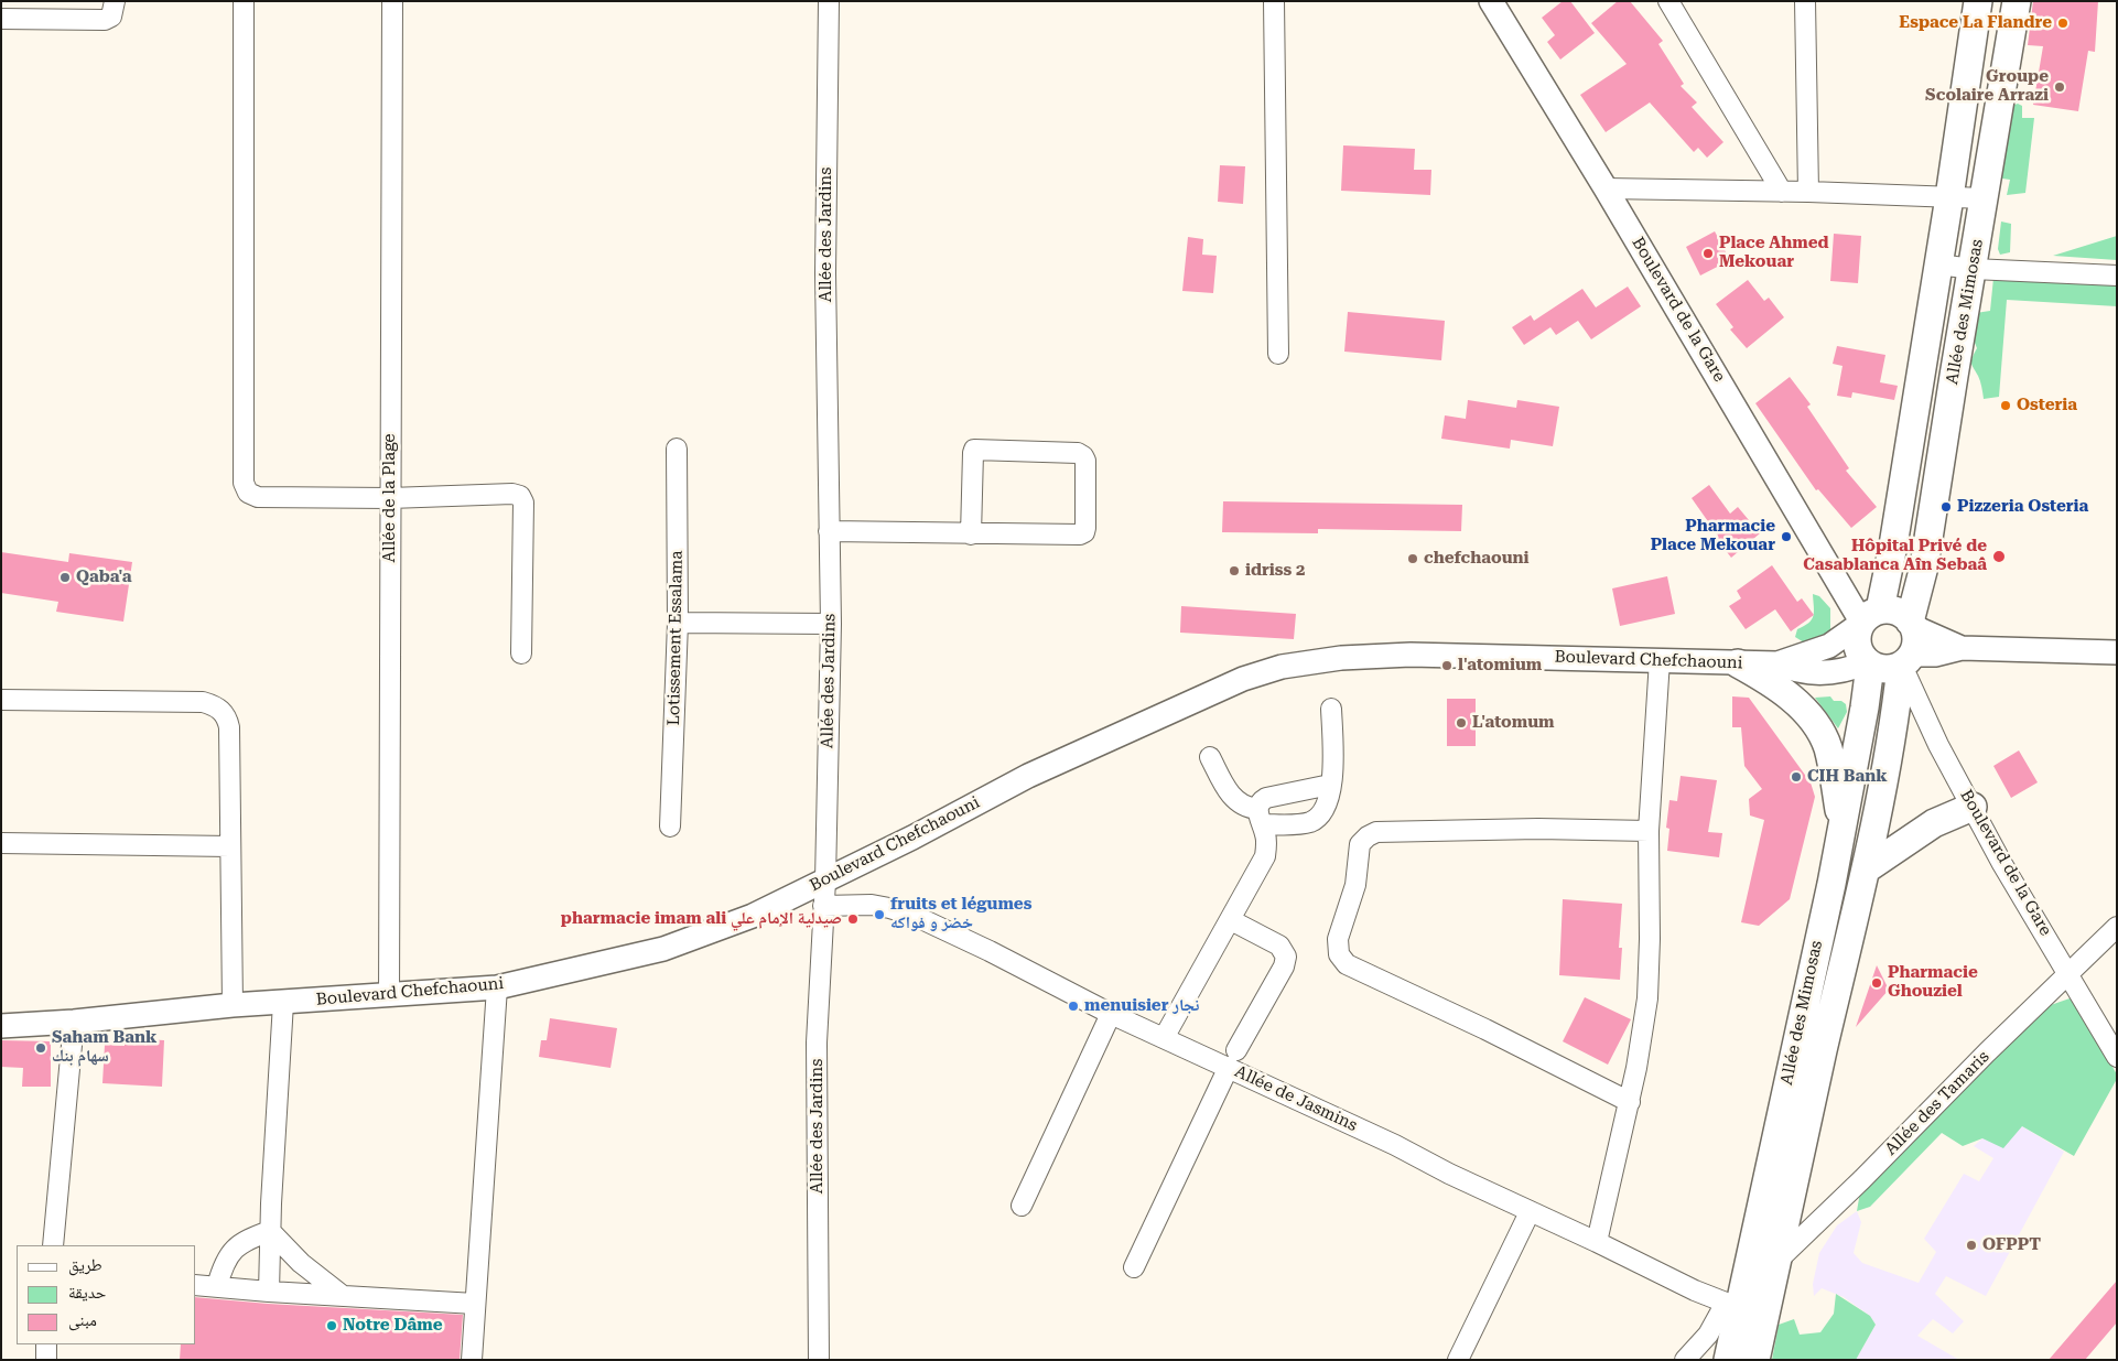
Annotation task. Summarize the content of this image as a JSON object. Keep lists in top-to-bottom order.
{
  "streets": {
    "main road": ["Allée des Mimosas"],
    "street": [
      "Allée des Jardins",
      "Boulevard de la Gare",
      "Allée de la Plage",
      "Lotissement Essalama",
      "Boulevard Chefchaouni",
      "Allée de Jasmins",
      "Allée des Tamaris"
    ]
  },
  "crossings": [
    ["Allée des Jardins", "Boulevard Chefchaouni"],
    ["Allée des Jardins", "Allée de Jasmins"],
    ["Boulevard de la Gare", "Allée des Mimosas"],
    ["Boulevard de la Gare", "Boulevard Chefchaouni"],
    ["Boulevard de la Gare", "Allée des Tamaris"],
    ["Allée des Mimosas", "Boulevard Chefchaouni"],
    ["Allée des Mimosas", "Allée de Jasmins"],
    ["Allée des Mimosas", "Allée des Tamaris"],
    ["Allée de la Plage", "Boulevard Chefchaouni"]
  ],
  "places": [
    "Espace La Flandre",
    "Groupe Scolaire Arrazi",
    "Place Ahmed Mekouar",
    "Osteria",
    "Pizzeria Osteria",
    "Pharmacie Place Mekouar",
    "Hôpital Privé de Casablanca Aîn Sebaâ",
    "chefchaouni",
    "idriss 2",
    "Qaba'a",
    "l'atomium",
    "L'atomum",
    "CIH Bank",
    "fruits et légumes خضر و فواكه",
    "pharmacie imam ali صيدلية الإمام علي",
    "Pharmacie Ghouziel",
    "menuisier نجار",
    "Saham Bank سهام بنك",
    "OFPPT",
    "Notre Dâme"
  ],
  "legend": ["طريق", "حديقة", "مبنى"]
}
